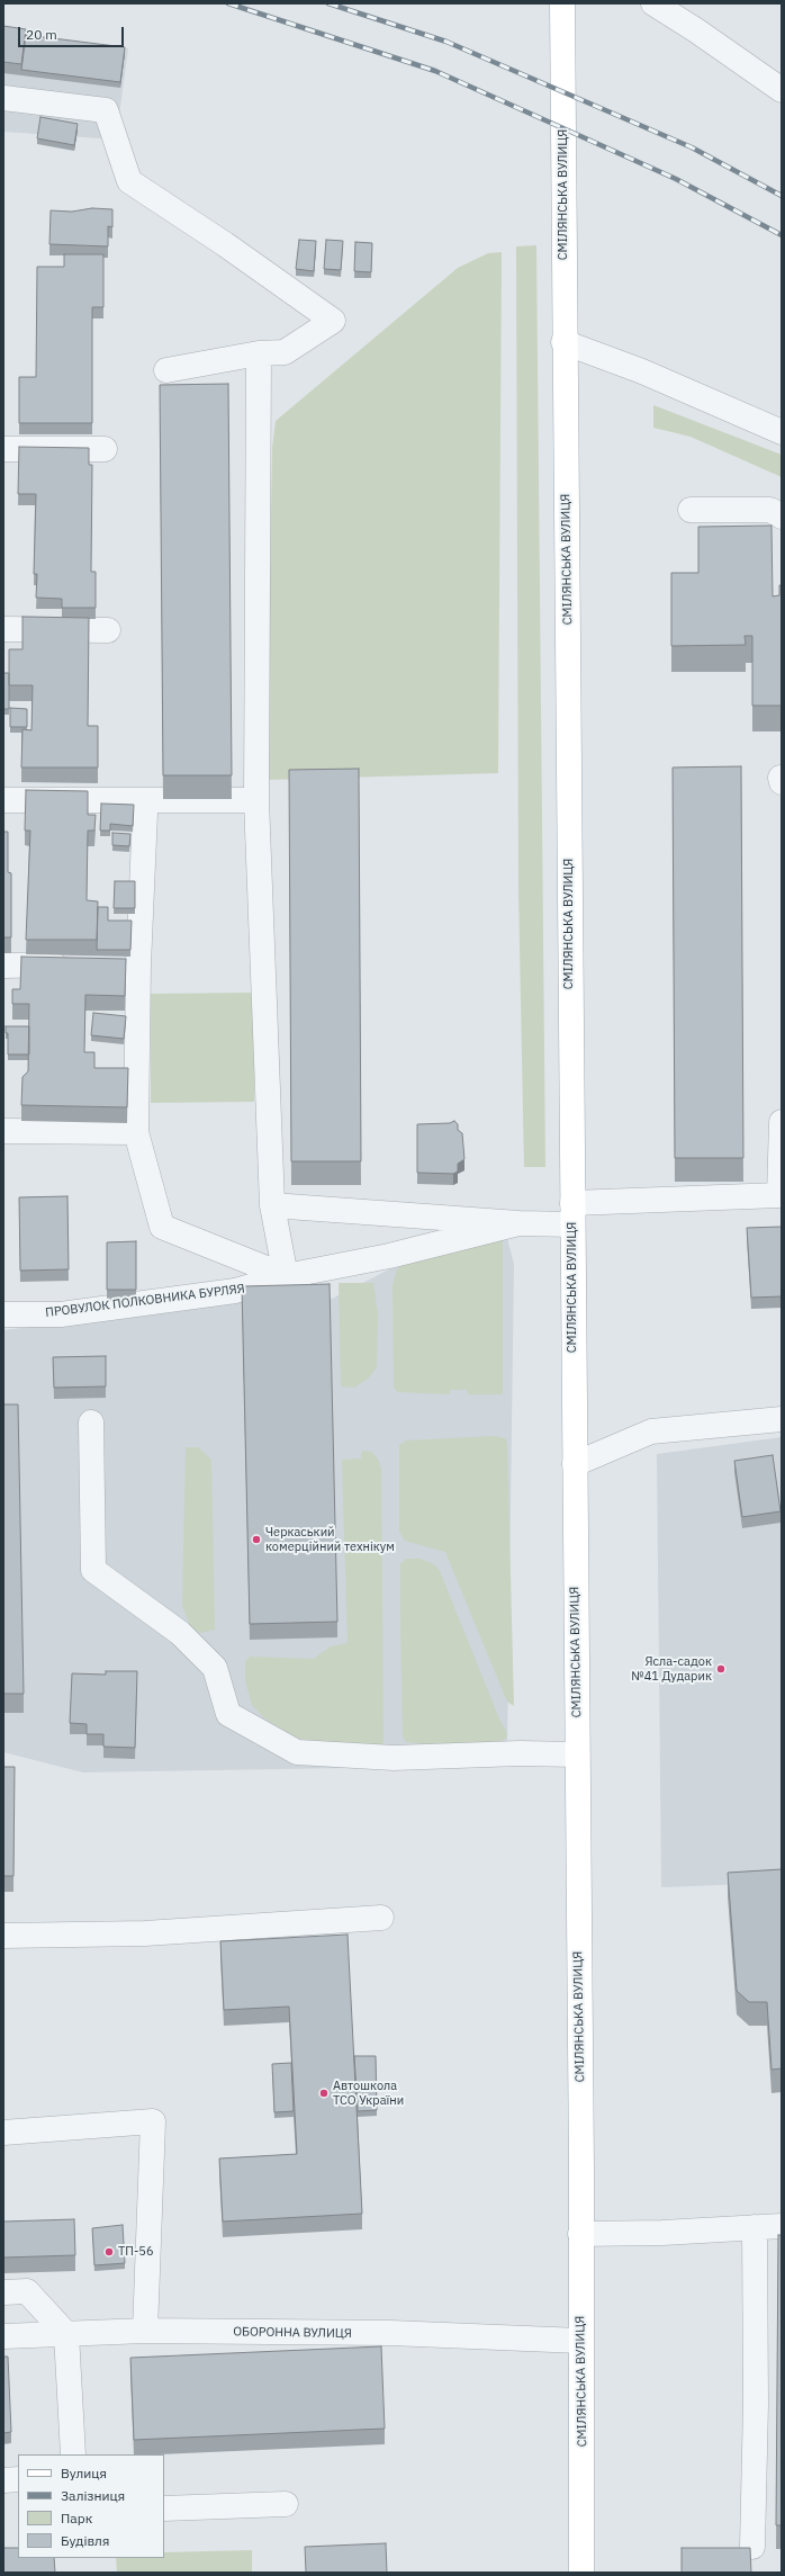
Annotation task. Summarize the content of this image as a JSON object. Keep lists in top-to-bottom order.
{
  "streets": {
    "main road": ["СМІЛЯНСЬКА ВУЛИЦЯ"],
    "street": ["ПРОВУЛОК ПОЛКОВНИКА БУРЛЯЯ", "ОБОРОННА ВУЛИЦЯ"]
  },
  "crossings": [
    ["СМІЛЯНСЬКА ВУЛИЦЯ", "ОБОРОННА ВУЛИЦЯ"]
  ],
  "places": [
    "Черкаський комерційний технікум",
    "Ясла-садок №41 Дударик",
    "Автошкола ТСО України",
    "ТП-56"
  ],
  "legend": [
    "Вулиця",
    "Залізниця",
    "Парк",
    "Будівля"
  ],
  "scale_bar": "20 m"
}
